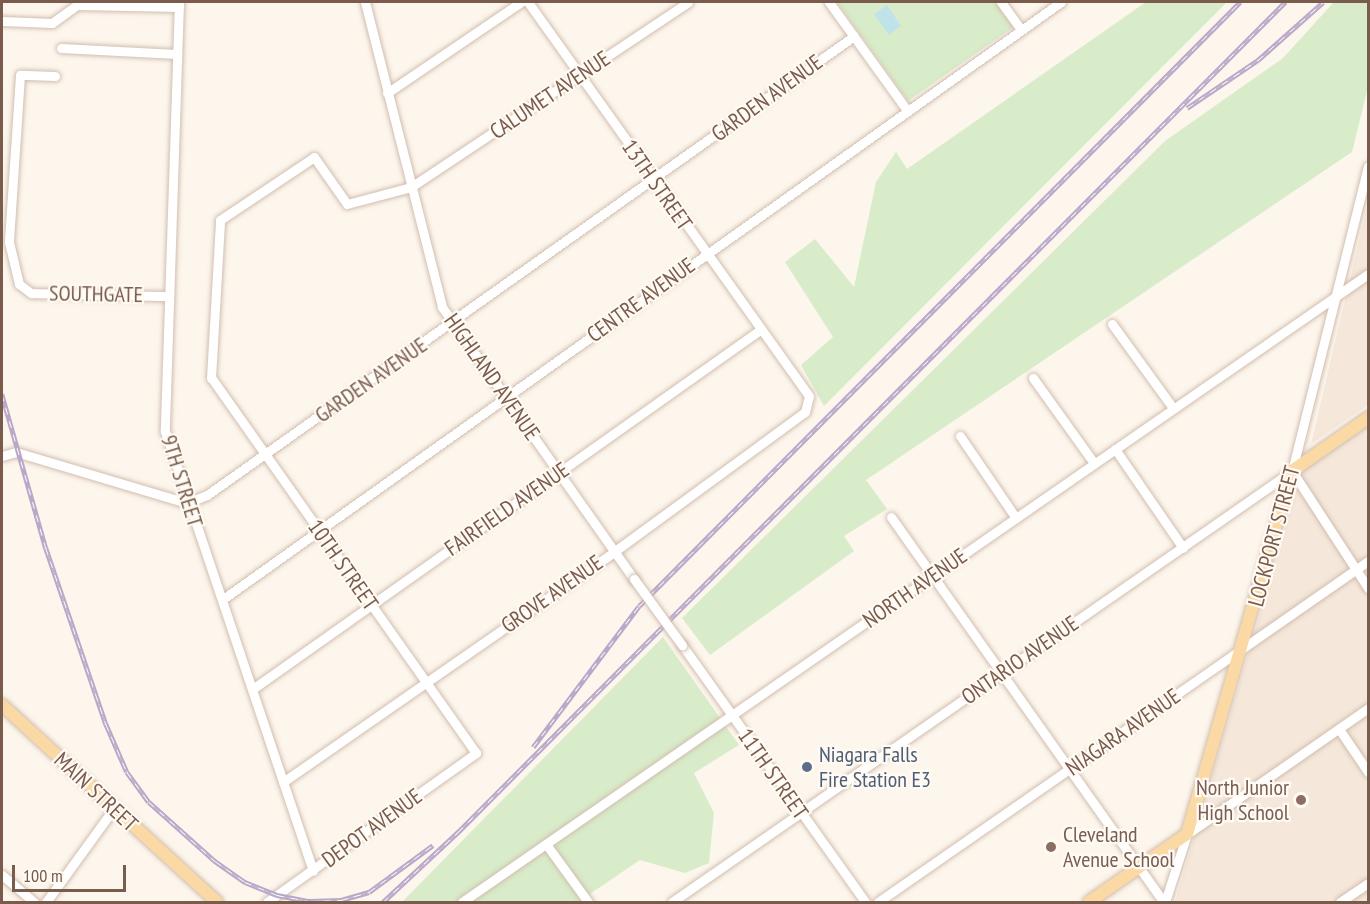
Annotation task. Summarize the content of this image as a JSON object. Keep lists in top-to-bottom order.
{
  "streets": {
    "main road": ["LOCKPORT STREET", "ONTARIO AVENUE", "MAIN STREET"],
    "street": [
      "CALUMET AVENUE",
      "GARDEN AVENUE",
      "13TH STREET",
      "SOUTHGATE",
      "CENTRE AVENUE",
      "HIGHLAND AVENUE",
      "9TH STREET",
      "FAIRFIELD AVENUE",
      "10TH STREET",
      "NORTH AVENUE",
      "GROVE AVENUE",
      "NIAGARA AVENUE",
      "11TH STREET",
      "DEPOT AVENUE"
    ]
  },
  "crossings": [
    ["CALUMET AVENUE", "13TH STREET"],
    ["CALUMET AVENUE", "HIGHLAND AVENUE"],
    ["CALUMET AVENUE", "10TH STREET"],
    ["GARDEN AVENUE", "13TH STREET"],
    ["GARDEN AVENUE", "HIGHLAND AVENUE"],
    ["GARDEN AVENUE", "9TH STREET"],
    ["GARDEN AVENUE", "10TH STREET"],
    ["13TH STREET", "CENTRE AVENUE"],
    ["13TH STREET", "FAIRFIELD AVENUE"],
    ["13TH STREET", "GROVE AVENUE"],
    ["SOUTHGATE", "9TH STREET"],
    ["CENTRE AVENUE", "HIGHLAND AVENUE"],
    ["CENTRE AVENUE", "9TH STREET"],
    ["CENTRE AVENUE", "10TH STREET"],
    ["HIGHLAND AVENUE", "FAIRFIELD AVENUE"],
    ["HIGHLAND AVENUE", "GROVE AVENUE"],
    ["HIGHLAND AVENUE", "11TH STREET"],
    ["9TH STREET", "FAIRFIELD AVENUE"],
    ["9TH STREET", "GROVE AVENUE"],
    ["9TH STREET", "DEPOT AVENUE"],
    ["FAIRFIELD AVENUE", "10TH STREET"],
    ["LOCKPORT STREET", "NORTH AVENUE"],
    ["LOCKPORT STREET", "ONTARIO AVENUE"],
    ["LOCKPORT STREET", "NIAGARA AVENUE"],
    ["10TH STREET", "GROVE AVENUE"],
    ["10TH STREET", "DEPOT AVENUE"],
    ["NORTH AVENUE", "11TH STREET"],
    ["ONTARIO AVENUE", "11TH STREET"]
  ],
  "places": ["Niagara Falls Fire Station E3", "North Junior High School", "Cleveland Avenue School"],
  "scale_bar": "100 m"
}
